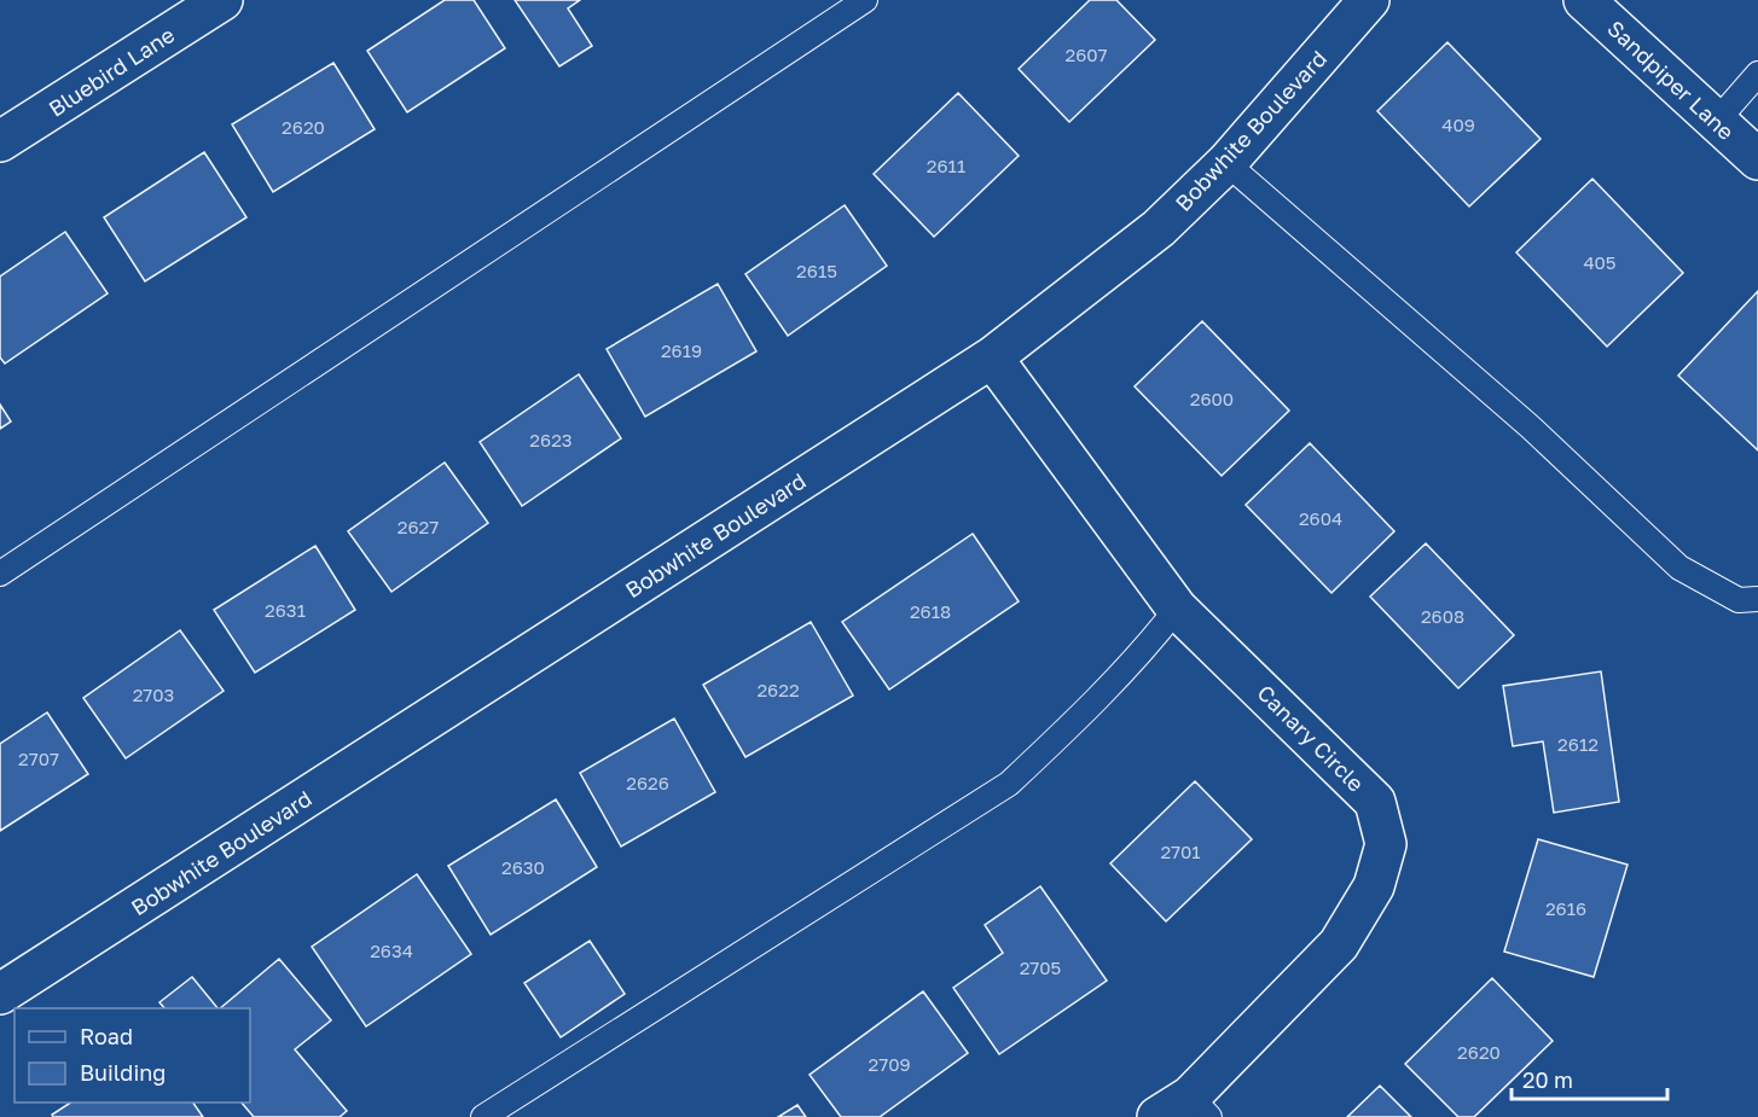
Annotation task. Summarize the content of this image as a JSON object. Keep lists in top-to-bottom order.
{
  "streets": {
    "street": [
      "Bluebird Lane",
      "Sandpiper Lane",
      "Bobwhite Boulevard",
      "Canary Circle"
    ]
  },
  "crossings": [
    ["Bobwhite Boulevard", "Canary Circle"]
  ],
  "house_numbers": [
    "2607",
    "409",
    "2620",
    "2611",
    "405",
    "2615",
    "2619",
    "2600",
    "2623",
    "2604",
    "2627",
    "2631",
    "2618",
    "2608",
    "2622",
    "2703",
    "2612",
    "2707",
    "2626",
    "2701",
    "2630",
    "2616",
    "2634",
    "2705",
    "2620",
    "2709"
  ],
  "legend": ["Road", "Building"],
  "scale_bar": "20 m"
}
